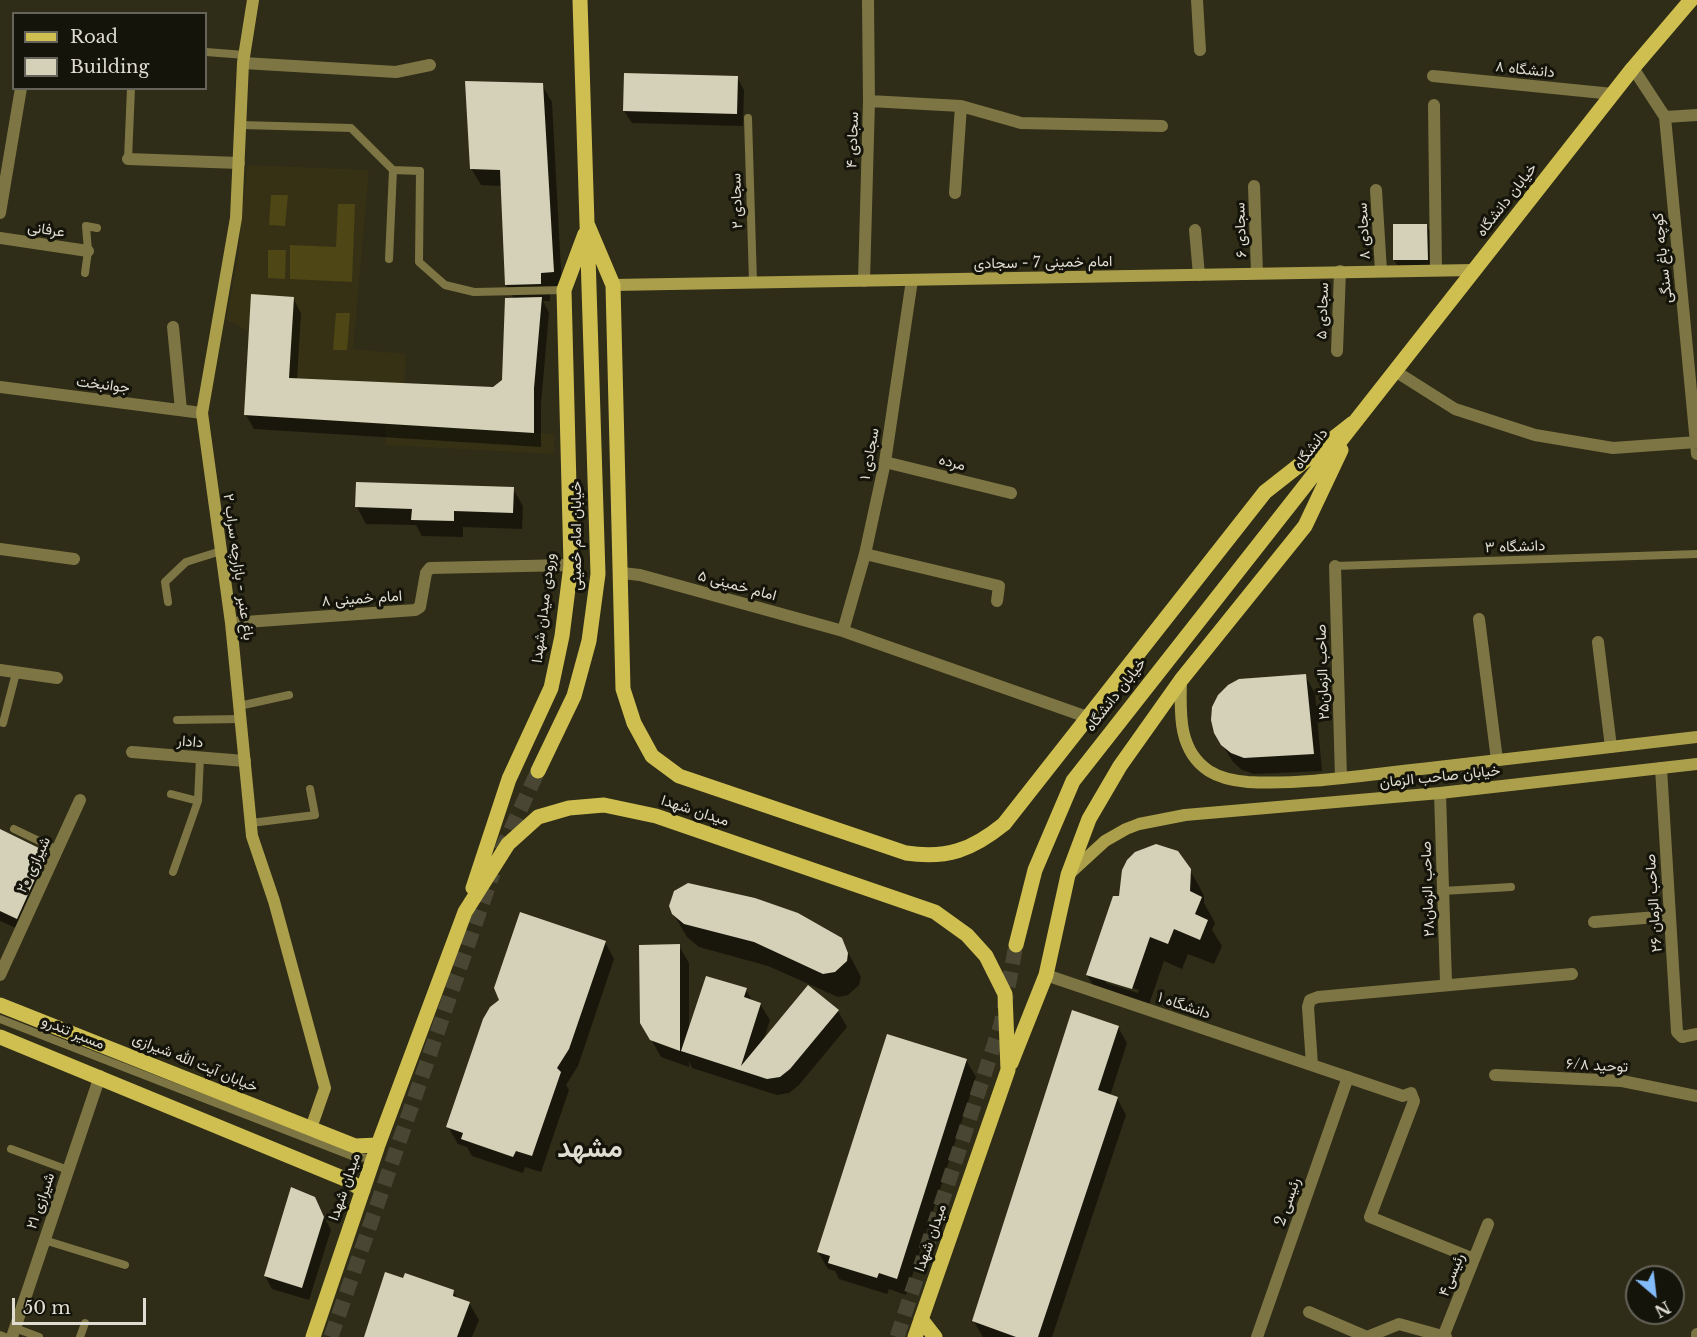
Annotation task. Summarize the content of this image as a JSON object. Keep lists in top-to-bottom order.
{
  "streets": {
    "main road": [
      "خیابان دانشگاه",
      "دانشگاه",
      "خیابان امام خمینی",
      "ورودی میدان شهدا",
      "میدان شهدا",
      "خیابان آیت الله شیرازی"
    ],
    "street": [
      "دانشگاه ۸",
      "سجادی ۴",
      "عرفانی",
      "سجادی ۶",
      "سجادی ۸",
      "کوچه باغ سنگی",
      "امام خمینی 7 - سجادی",
      "سجادی ۵",
      "جوانبخت",
      "سجادی ۱",
      "مرده",
      "باغ عنبر - بازارچه سراب ۲",
      "امام خمینی ۵",
      "امام خمینی ۸",
      "صاحب الزمان۲۵",
      "دادار",
      "خیابان صاحب الزمان",
      "شیرازی ۲۰",
      "صاحب الزمان۲۸",
      "صاحب الزمان ۲۶",
      "دانشگاه ۱",
      "توحید ۶/۸",
      "شیرازی ۲۱",
      "رئیسی 2",
      "رئیسی۴"
    ],
    "lane": ["سجادی ۲", "دانشگاه ۳", "مسیر تندرو"]
  },
  "crossings": [
    ["دانشگاه ۸", "خیابان دانشگاه"],
    ["سجادی ۴", "امام خمینی 7 - سجادی"],
    ["خیابان دانشگاه", "کوچه باغ سنگی"],
    ["خیابان دانشگاه", "امام خمینی 7 - سجادی"],
    ["خیابان دانشگاه", "دانشگاه"],
    ["سجادی ۲", "امام خمینی 7 - سجادی"],
    ["سجادی ۶", "امام خمینی 7 - سجادی"],
    ["سجادی ۸", "امام خمینی 7 - سجادی"],
    ["امام خمینی 7 - سجادی", "سجادی ۵"],
    ["امام خمینی 7 - سجادی", "سجادی ۱"],
    ["جوانبخت", "باغ عنبر - بازارچه سراب ۲"],
    ["سجادی ۱", "مرده"],
    ["سجادی ۱", "امام خمینی ۵"],
    ["خیابان امام خمینی", "ورودی میدان شهدا"],
    ["دانشگاه ۳", "صاحب الزمان۲۵"],
    ["باغ عنبر - بازارچه سراب ۲", "امام خمینی ۸"],
    ["باغ عنبر - بازارچه سراب ۲", "دادار"],
    ["باغ عنبر - بازارچه سراب ۲", "خیابان آیت الله شیرازی"],
    ["امام خمینی ۸", "ورودی میدان شهدا"],
    ["ورودی میدان شهدا", "میدان شهدا"],
    ["خیابان صاحب الزمان", "صاحب الزمان۲۸"],
    ["خیابان صاحب الزمان", "صاحب الزمان ۲۶"],
    ["میدان شهدا", "مسیر تندرو"],
    ["میدان شهدا", "خیابان آیت الله شیرازی"],
    ["دانشگاه ۱", "رئیسی 2"],
    ["دانشگاه ۱", "رئیسی۴"],
    ["مسیر تندرو", "خیابان آیت الله شیرازی"]
  ],
  "districts": ["مشهد"],
  "legend": ["Road", "Building"],
  "scale_bar": "50 m",
  "north": "bottom right"
}
